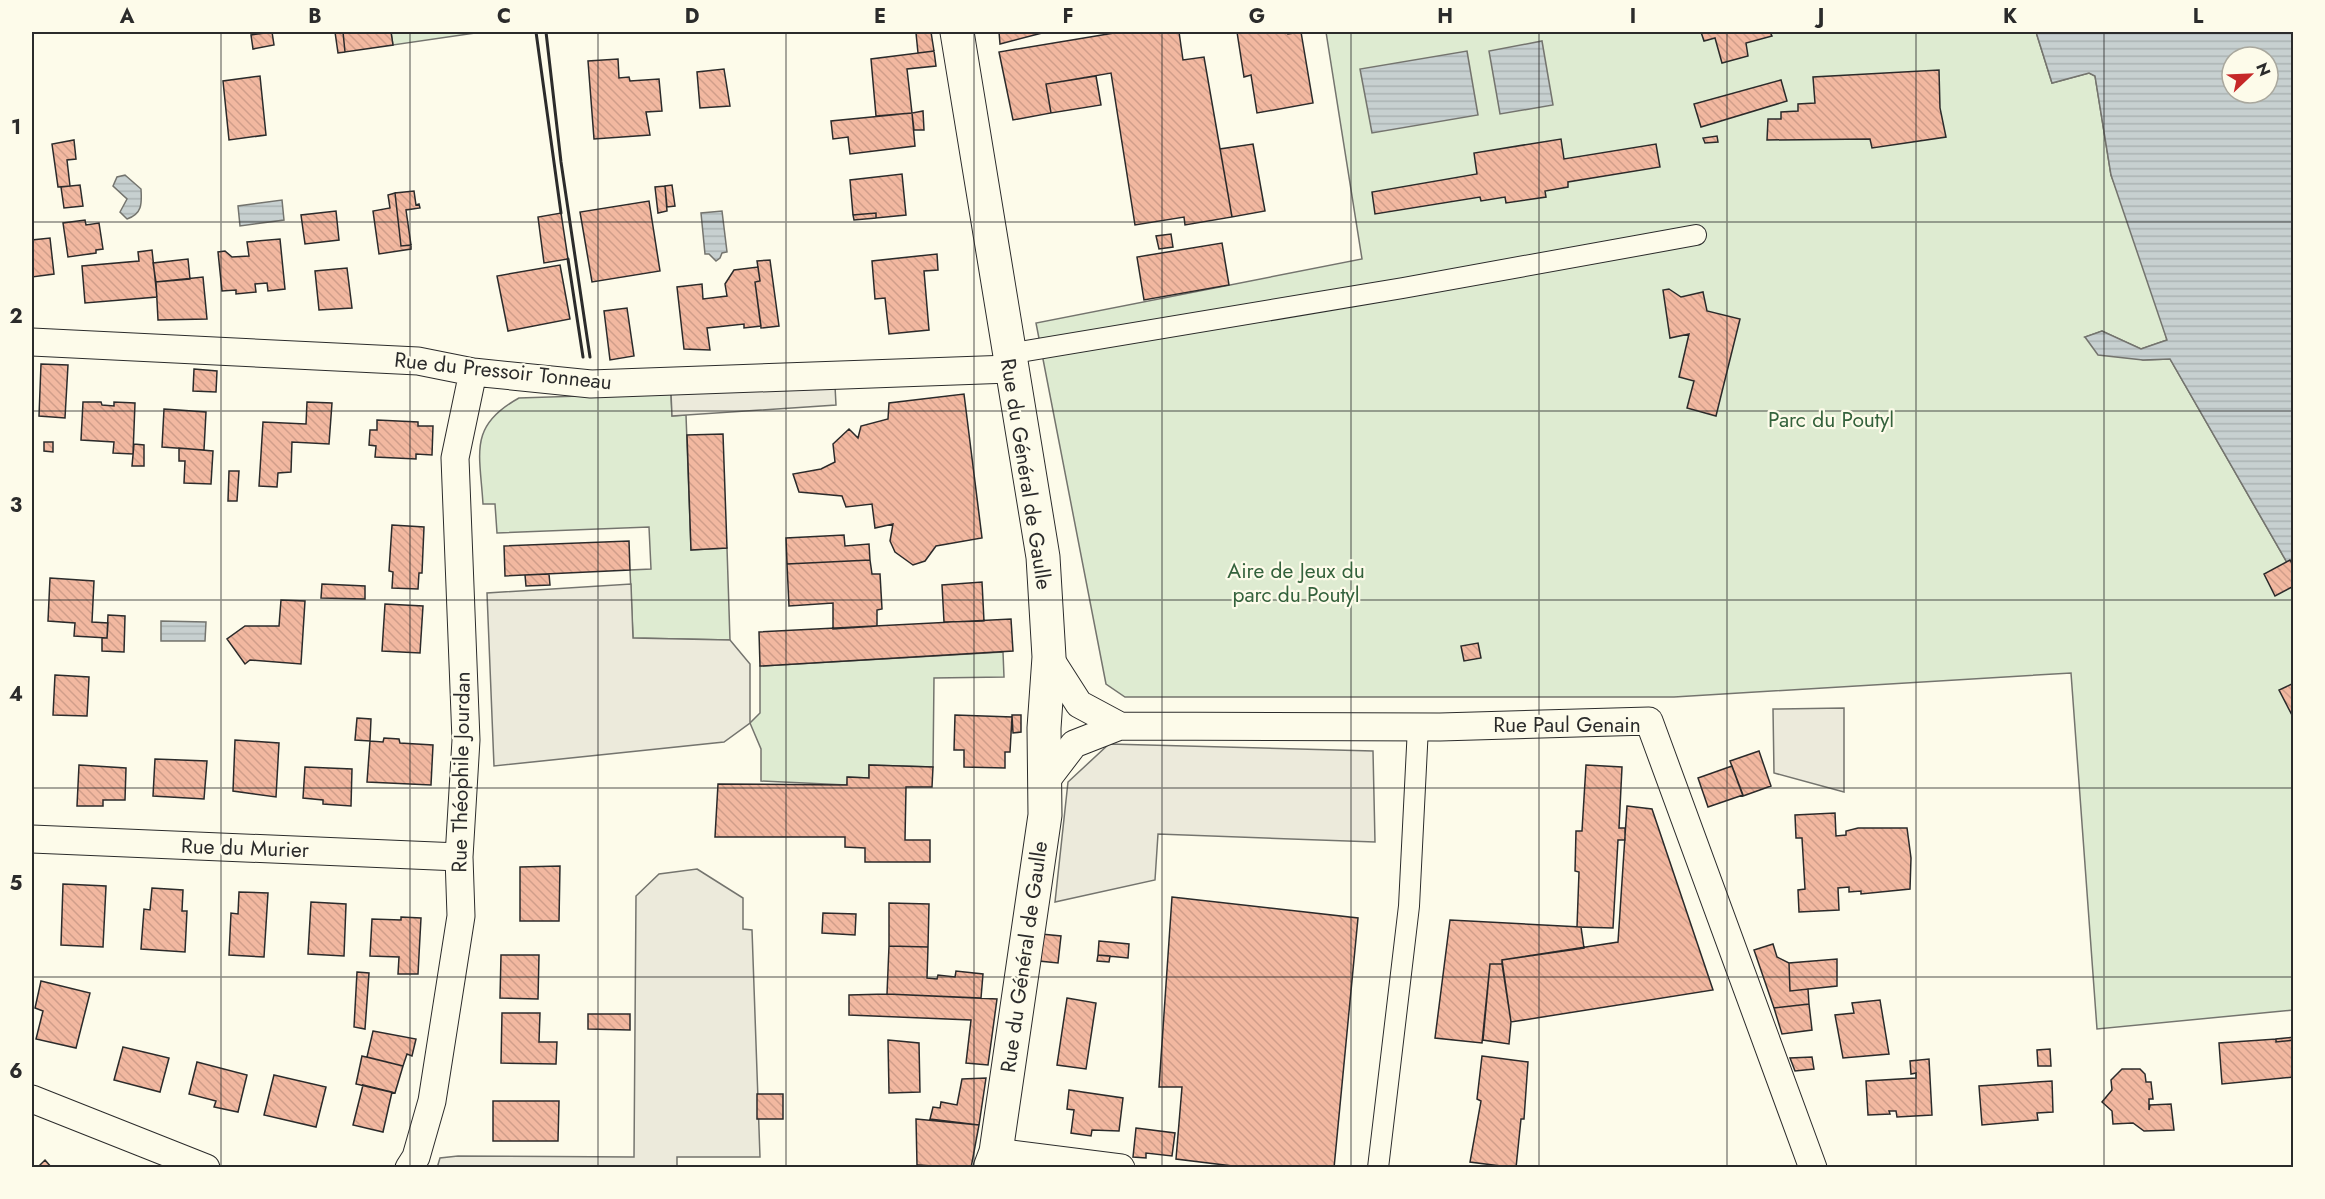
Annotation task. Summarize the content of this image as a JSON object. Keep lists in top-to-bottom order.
{
  "streets": {
    "main road": ["Rue du Général de Gaulle"],
    "street": [
      "Rue du Pressoir Tonneau",
      "Rue Paul Genain",
      "Rue Théophile Jourdan",
      "Rue du Murier"
    ]
  },
  "crossings": [
    ["Rue du Pressoir Tonneau", "Rue du Général de Gaulle"],
    ["Rue du Pressoir Tonneau", "Rue Théophile Jourdan"],
    ["Rue du Général de Gaulle", "Rue Paul Genain"],
    ["Rue Théophile Jourdan", "Rue du Murier"]
  ],
  "parks": ["Parc du Poutyl", "Aire de Jeux du parc du Poutyl"],
  "north": "top right",
  "grid": {
    "columns": [
      "A",
      "B",
      "C",
      "D",
      "E",
      "F",
      "G",
      "H",
      "I",
      "J",
      "K",
      "L"
    ],
    "rows": [
      "1",
      "2",
      "3",
      "4",
      "5",
      "6"
    ]
  }
}
